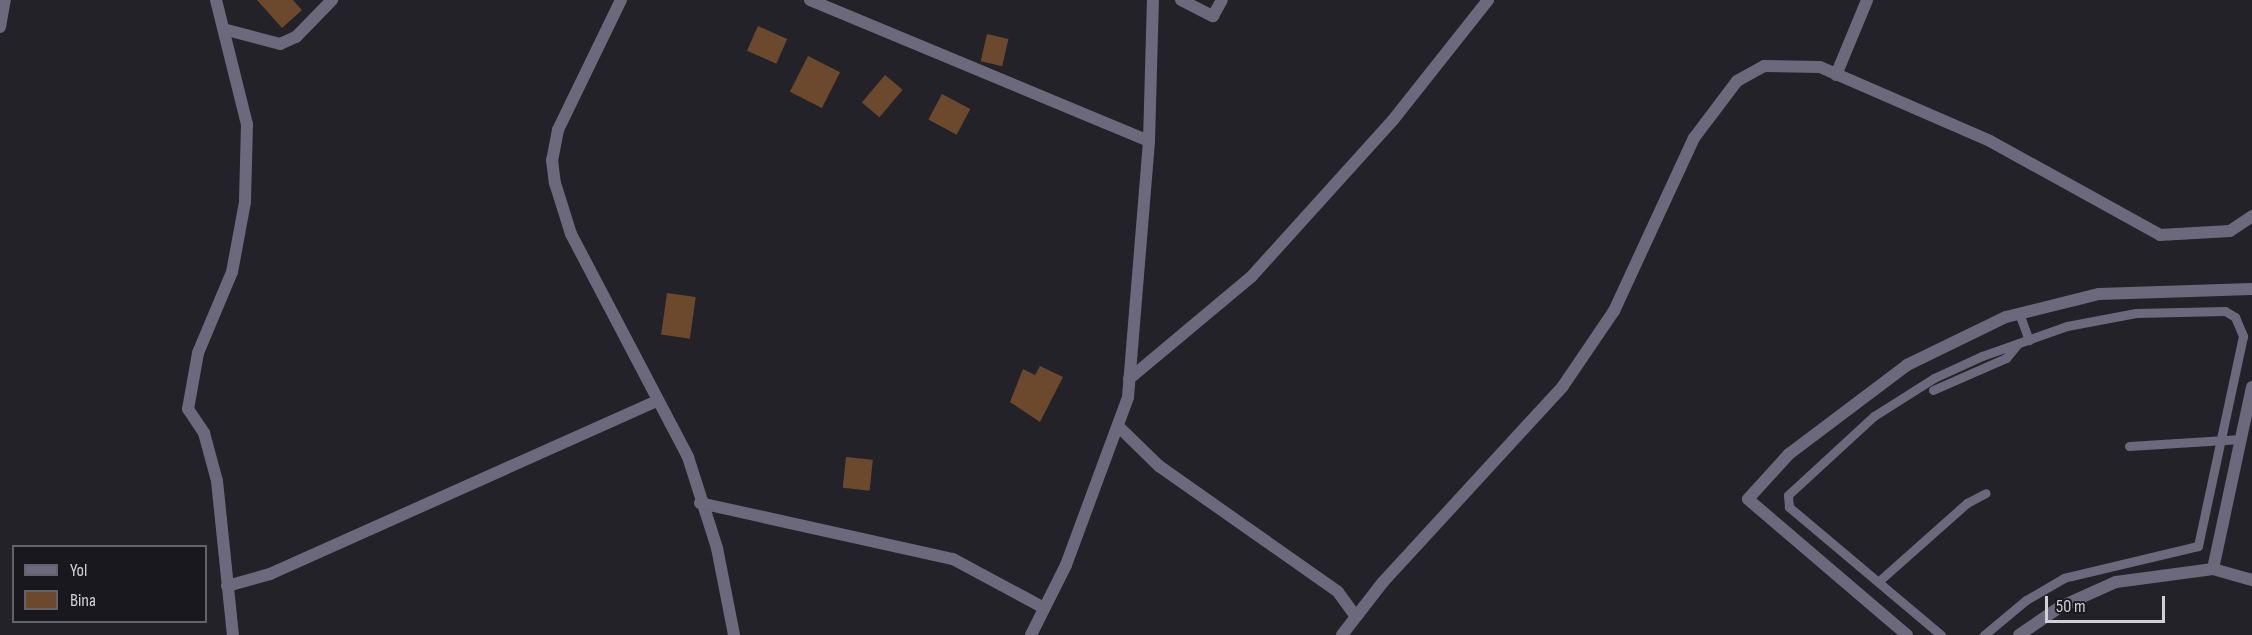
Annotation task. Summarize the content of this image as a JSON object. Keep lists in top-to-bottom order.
{
  "legend": ["Yol", "Bina"],
  "scale_bar": "50 m"
}
